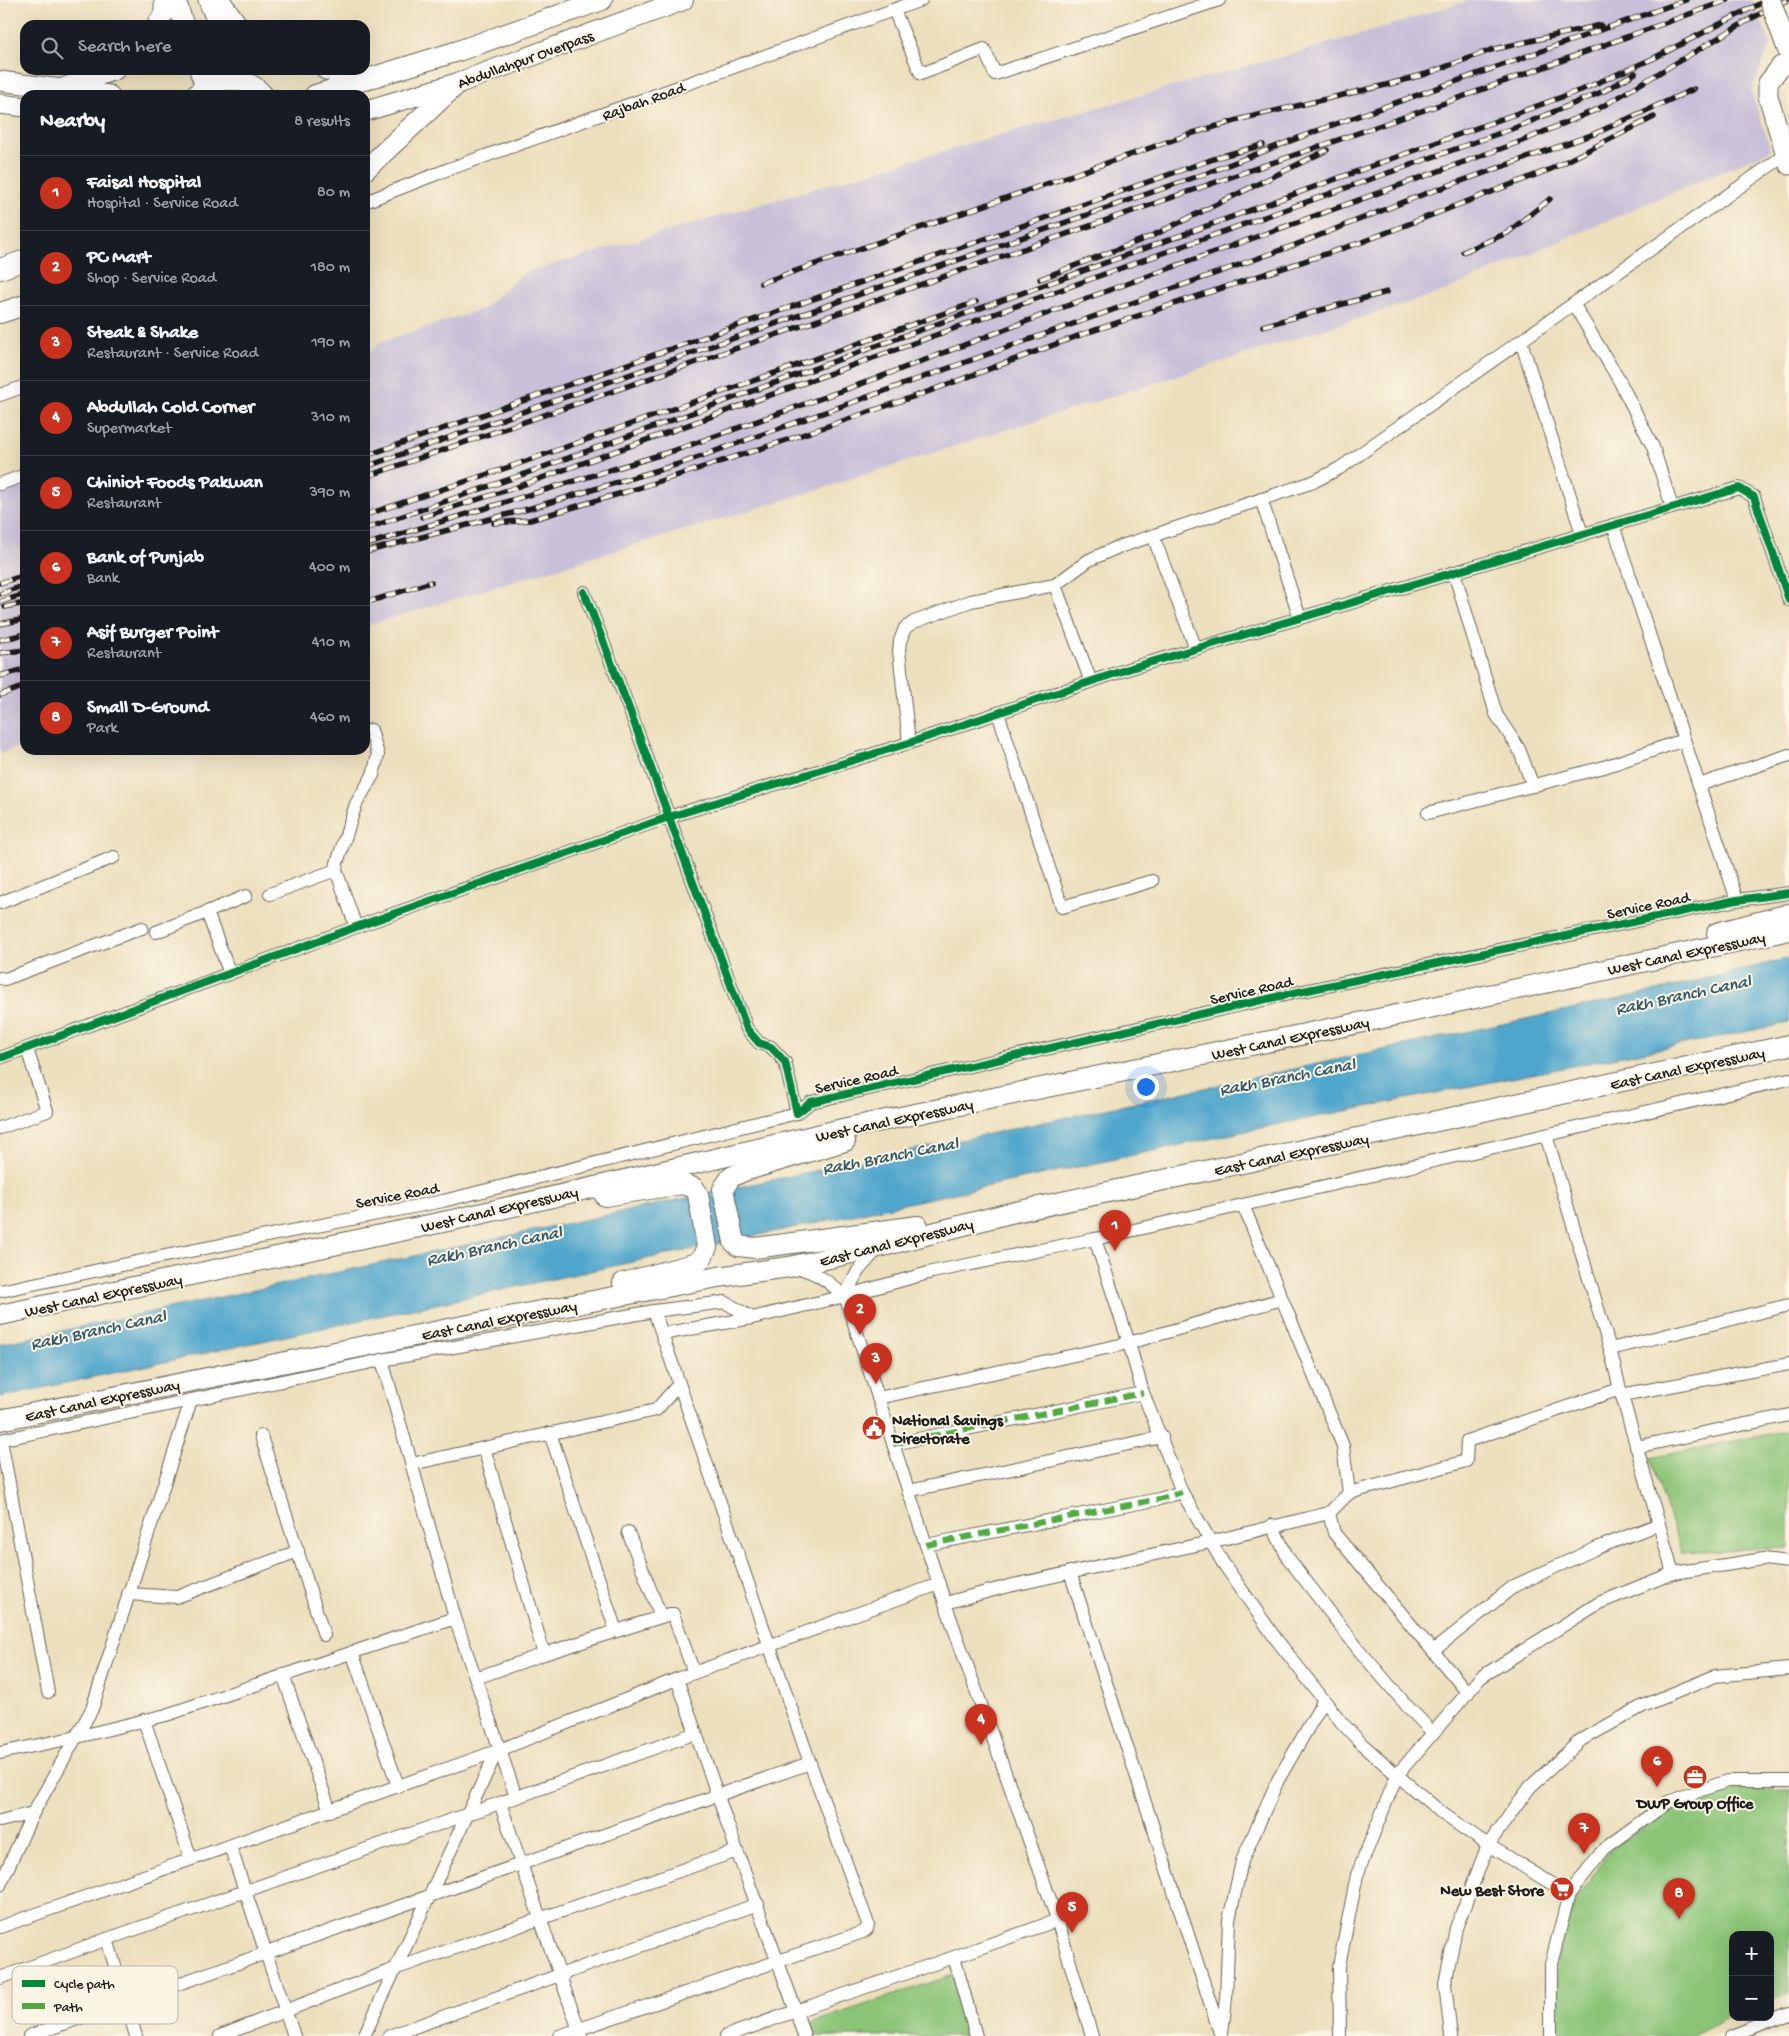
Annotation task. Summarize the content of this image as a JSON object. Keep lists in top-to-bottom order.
{
  "streets": {
    "main road": ["Abdullahpur Overpass", "West Canal Expressway", "East Canal Expressway"],
    "street": ["Rajbah Road", "Service Road"]
  },
  "water": ["Rakh Branch Canal"],
  "places": {
    "public building": ["National Savings Directorate"],
    "office": ["DWP Group Office"],
    "supermarket": ["New Best Store"]
  },
  "legend": ["Cycle path", "Path"],
  "page": {
    "search": "Search here",
    "heading": ["Nearby", "8 results"],
    "list": [
      {
        "mark": "1",
        "name": "Faisal Hospital",
        "note": "Hospital · Service Road",
        "value": "80 m"
      },
      {
        "mark": "2",
        "name": "PC Mart",
        "note": "Shop · Service Road",
        "value": "180 m"
      },
      {
        "mark": "3",
        "name": "Steak & Shake",
        "note": "Restaurant · Service Road",
        "value": "190 m"
      },
      {
        "mark": "4",
        "name": "Abdullah Cold Corner",
        "note": "Supermarket",
        "value": "310 m"
      },
      {
        "mark": "5",
        "name": "Chiniot Foods Pakwan",
        "note": "Restaurant",
        "value": "390 m"
      },
      {
        "mark": "6",
        "name": "Bank of Punjab",
        "note": "Bank",
        "value": "400 m"
      },
      {
        "mark": "7",
        "name": "Asif Burger Point",
        "note": "Restaurant",
        "value": "410 m"
      },
      {
        "mark": "8",
        "name": "Small D-Ground",
        "note": "Park",
        "value": "460 m"
      }
    ],
    "pins": [
      "1",
      "2",
      "3",
      "4",
      "6",
      "7",
      "8",
      "5"
    ],
    "map_buttons": ["+", "−"]
  }
}
